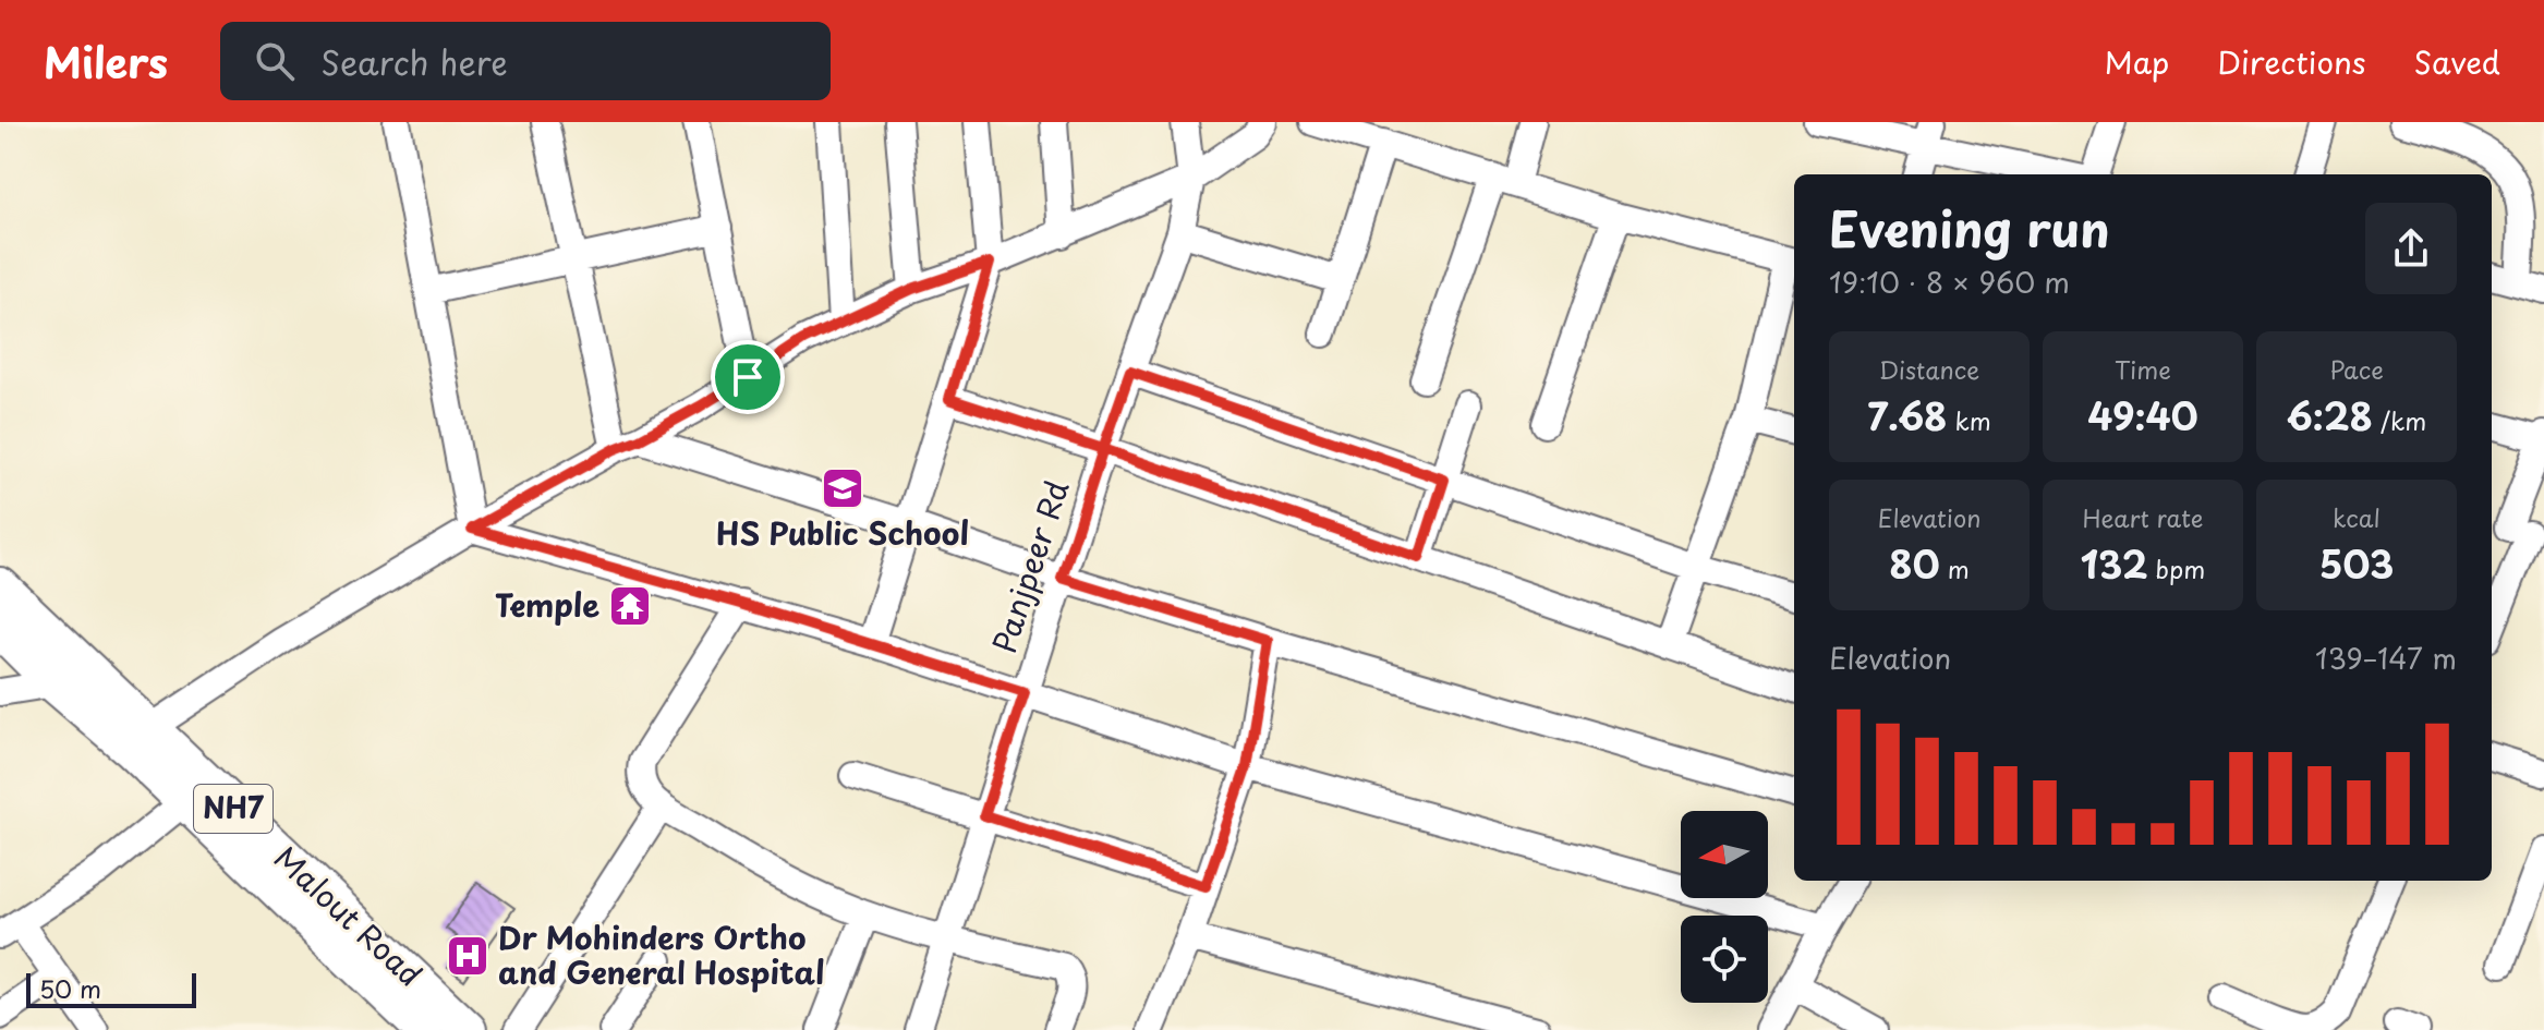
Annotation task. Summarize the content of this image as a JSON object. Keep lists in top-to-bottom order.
{
  "streets": {
    "highway": ["NH7", "Malout Road"],
    "street": ["Panjpeer Rd"]
  },
  "places": {
    "school or university": ["HS Public School"],
    "temple": ["Temple"],
    "hospital": ["Dr Mohinders Ortho and General Hospital"]
  },
  "scale_bar": "50 m",
  "north": "left",
  "page": {
    "header": "Milers",
    "search": "Search here",
    "nav": ["Map", "Directions", "Saved"],
    "heading": ["Evening run", "19:10 · 8 × 960 m"],
    "stats": [
      ["Distance", "7.68 km"],
      ["Time", "49:40"],
      ["Pace", "6:28 /km"],
      ["Elevation", "80 m"],
      ["Heart rate", "132 bpm"],
      ["kcal", "503"]
    ],
    "chart": ["Elevation", "139–147 m"],
    "scale": "50 m"
  }
}
